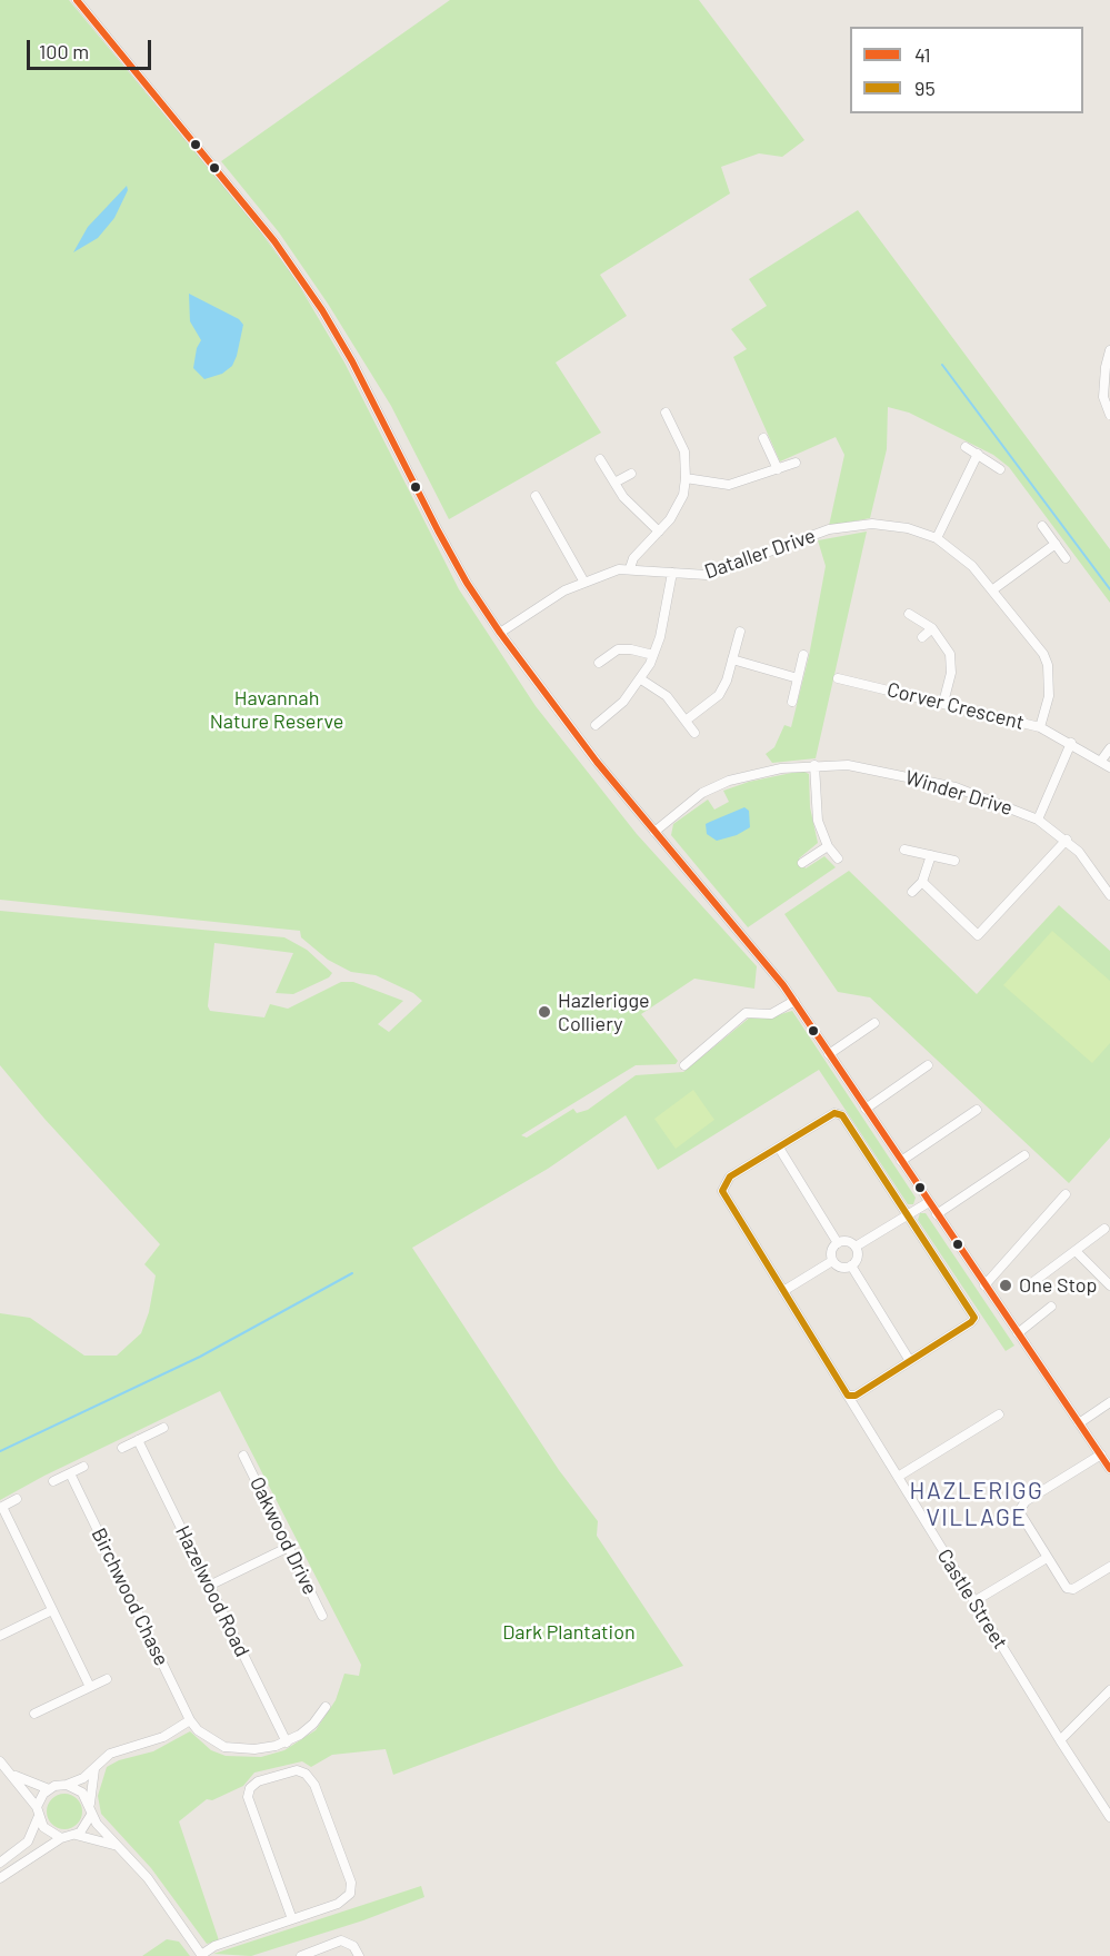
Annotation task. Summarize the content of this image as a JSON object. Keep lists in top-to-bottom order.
{
  "streets": {
    "street": [
      "Dataller Drive",
      "Corver Crescent",
      "Winder Drive",
      "Oakwood Drive",
      "Hazelwood Road",
      "Birchwood Chase",
      "Castle Street"
    ]
  },
  "crossings": [
    ["Dataller Drive", "Corver Crescent"]
  ],
  "districts": ["HAZLERIGG VILLAGE"],
  "parks": ["Havannah Nature Reserve", "Dark Plantation"],
  "places": ["Hazlerigge Colliery", "One Stop"],
  "lines": ["transit line 41", "transit line 95"],
  "legend": ["41", "95"],
  "scale_bar": "100 m"
}
